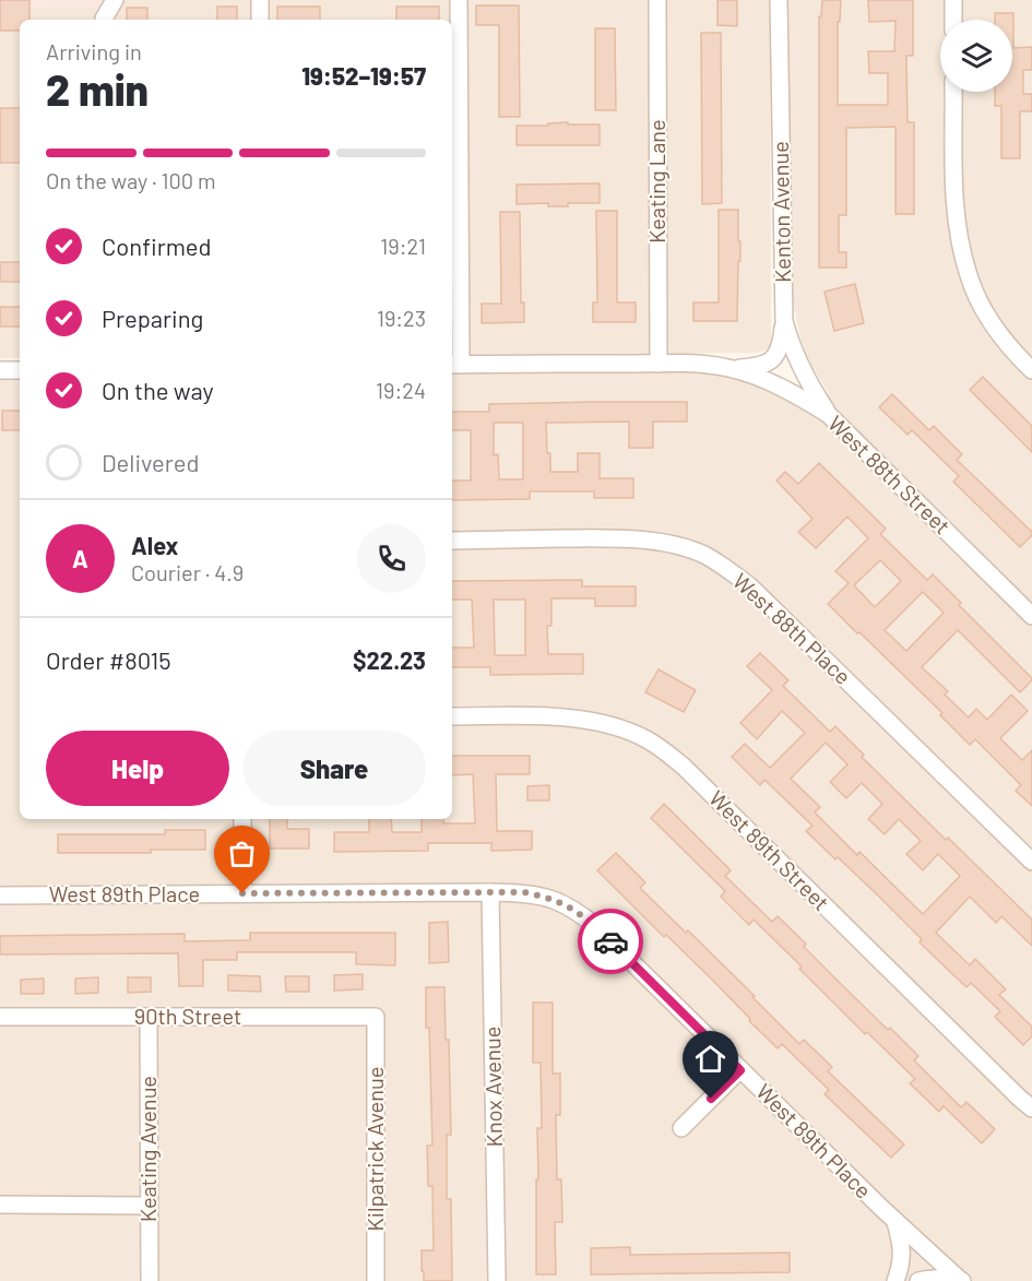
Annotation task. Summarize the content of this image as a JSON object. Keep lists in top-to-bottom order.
{
  "streets": {
    "street": [
      "Keating Lane",
      "Kenton Avenue",
      "West 88th Street",
      "West 88th Place",
      "West 89th Street",
      "West 89th Place",
      "90th Street",
      "Knox Avenue",
      "Keating Avenue",
      "Kilpatrick Avenue"
    ]
  },
  "crossings": [
    ["Keating Lane", "West 88th Street"],
    ["Kenton Avenue", "West 88th Street"],
    ["West 89th Place", "Knox Avenue"],
    ["90th Street", "Keating Avenue"],
    ["90th Street", "Kilpatrick Avenue"]
  ],
  "page": {
    "heading": ["2 min", "Arriving in", "19:52–19:57"],
    "panel": [
      "Alex",
      "Courier · 4.9",
      "Order #8015",
      "$22.23"
    ],
    "bar": "On the way · 100 m",
    "list": [
      ["Confirmed", "19:21"],
      ["Preparing", "19:23"],
      ["On the way", "19:24"],
      "Delivered"
    ],
    "round": "A",
    "buttons": ["Help", "Share"]
  }
}
